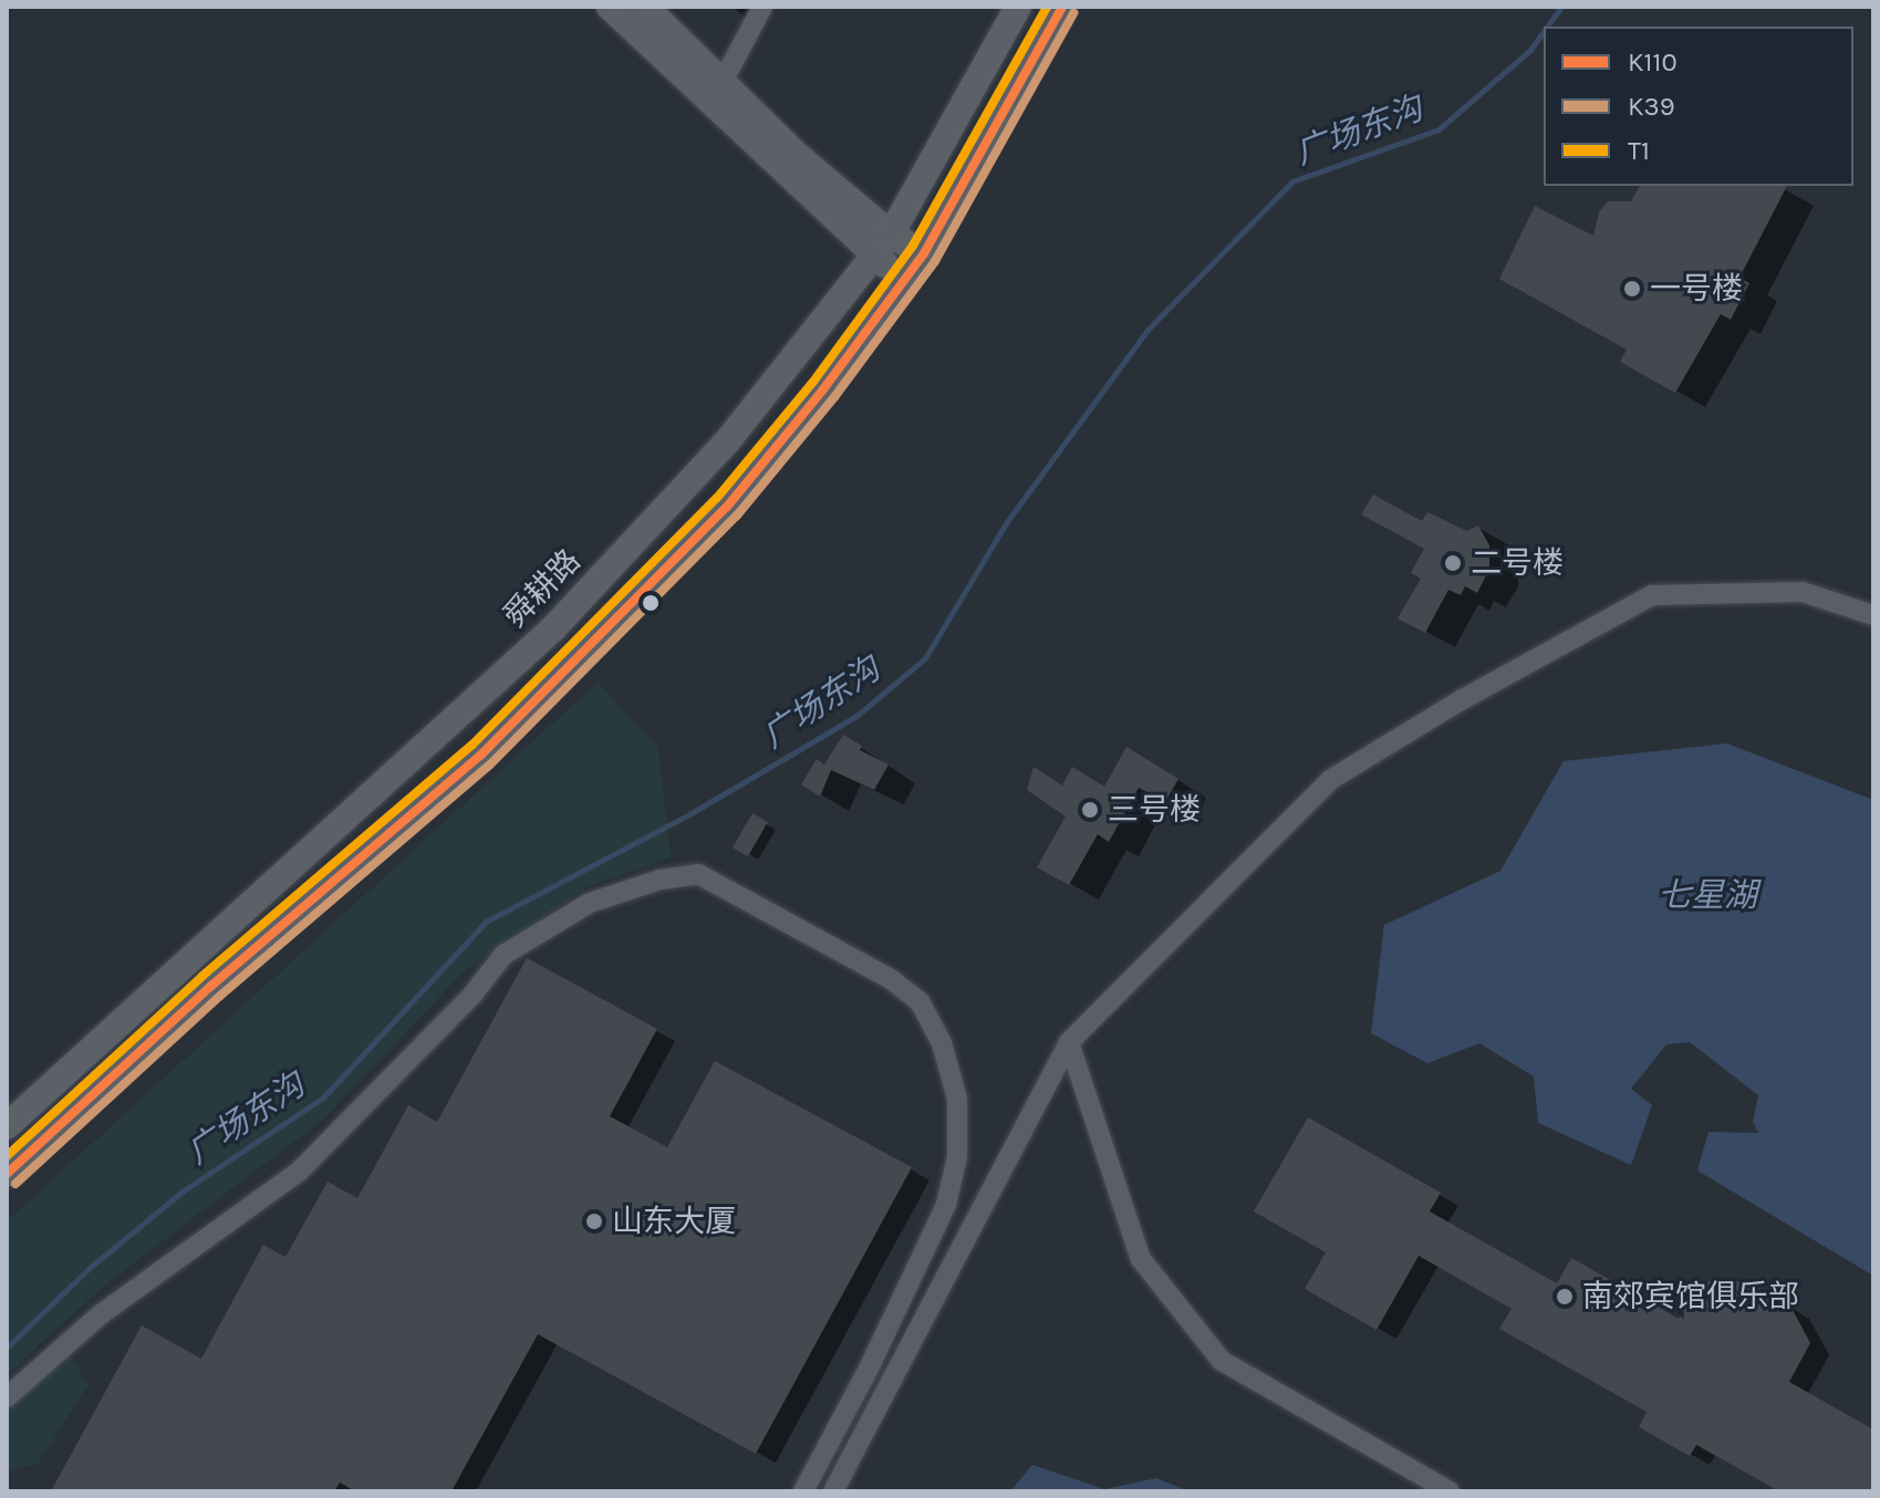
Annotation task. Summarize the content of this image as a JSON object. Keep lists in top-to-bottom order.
{
  "streets": {
    "main road": ["舜耕路"]
  },
  "water": ["广场东沟", "七星湖"],
  "places": [
    "一号楼",
    "二号楼",
    "三号楼",
    "山东大厦",
    "南郊宾馆俱乐部"
  ],
  "lines": ["transit line K110", "transit line T1", "transit line K39"],
  "legend": ["K110", "K39", "T1"]
}
